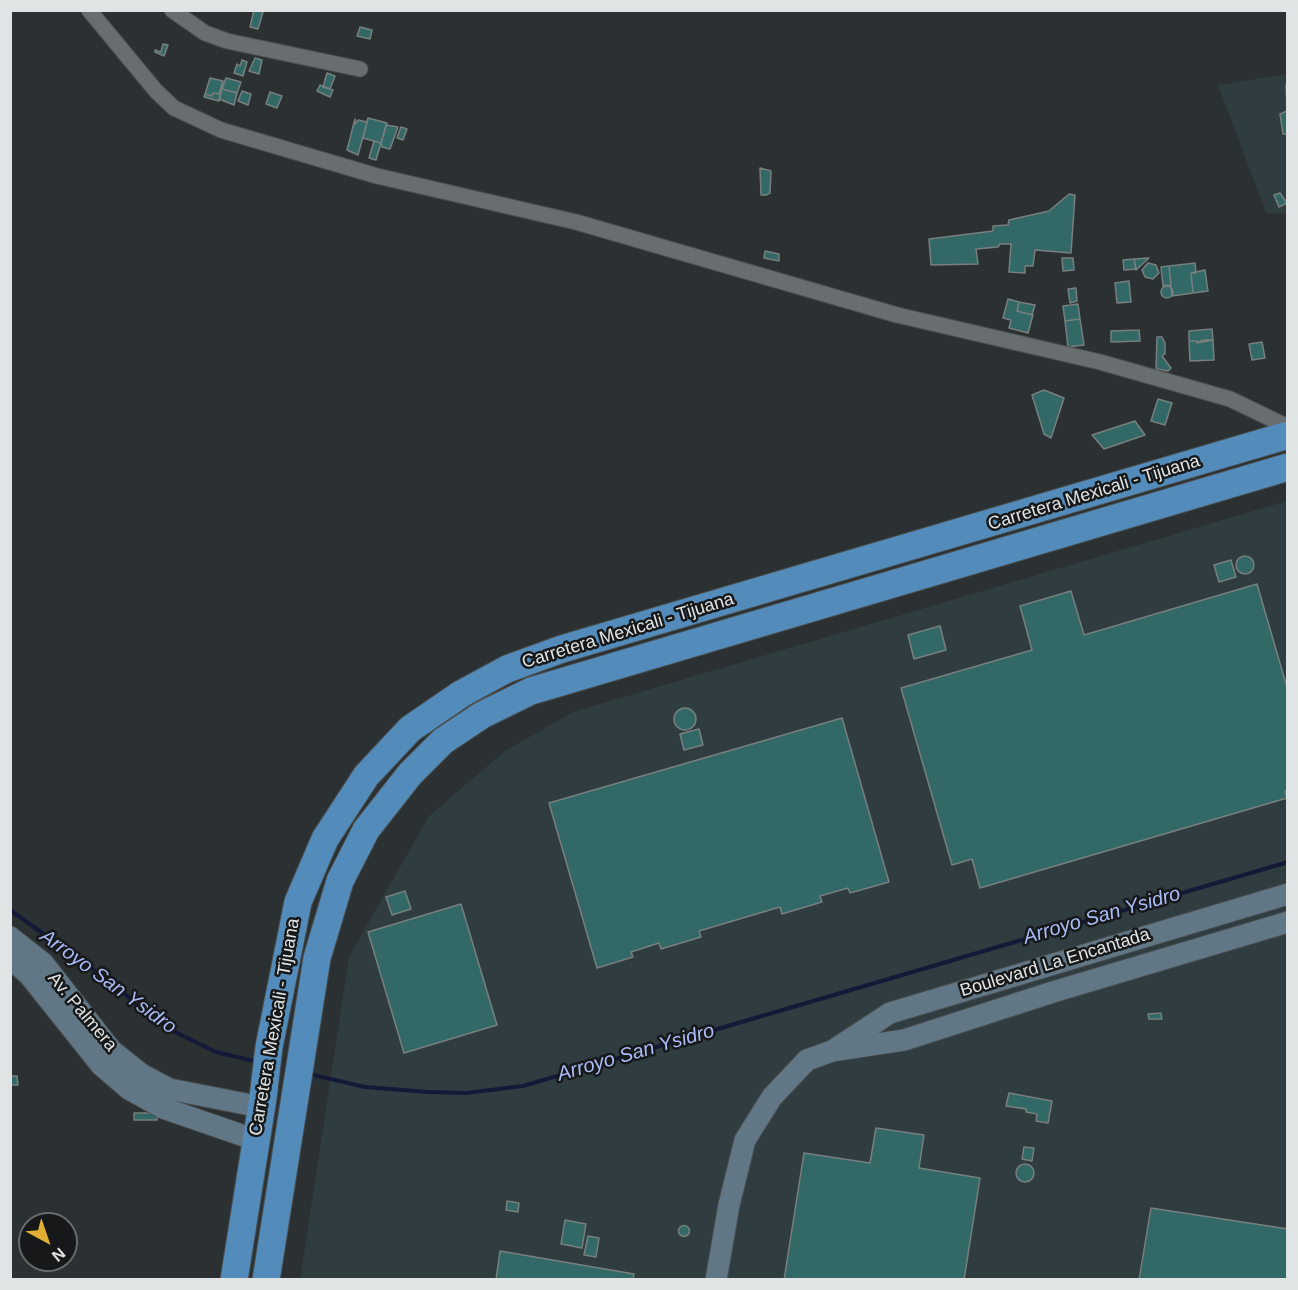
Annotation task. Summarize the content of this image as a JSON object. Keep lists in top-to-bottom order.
{
  "streets": {
    "highway": ["Carretera Mexicali - Tijuana"],
    "main road": ["Boulevard La Encantada", "Av. Palmera"]
  },
  "crossings": [
    ["Carretera Mexicali - Tijuana", "Av. Palmera"]
  ],
  "water": ["Arroyo San Ysidro"],
  "north": "bottom right"
}
